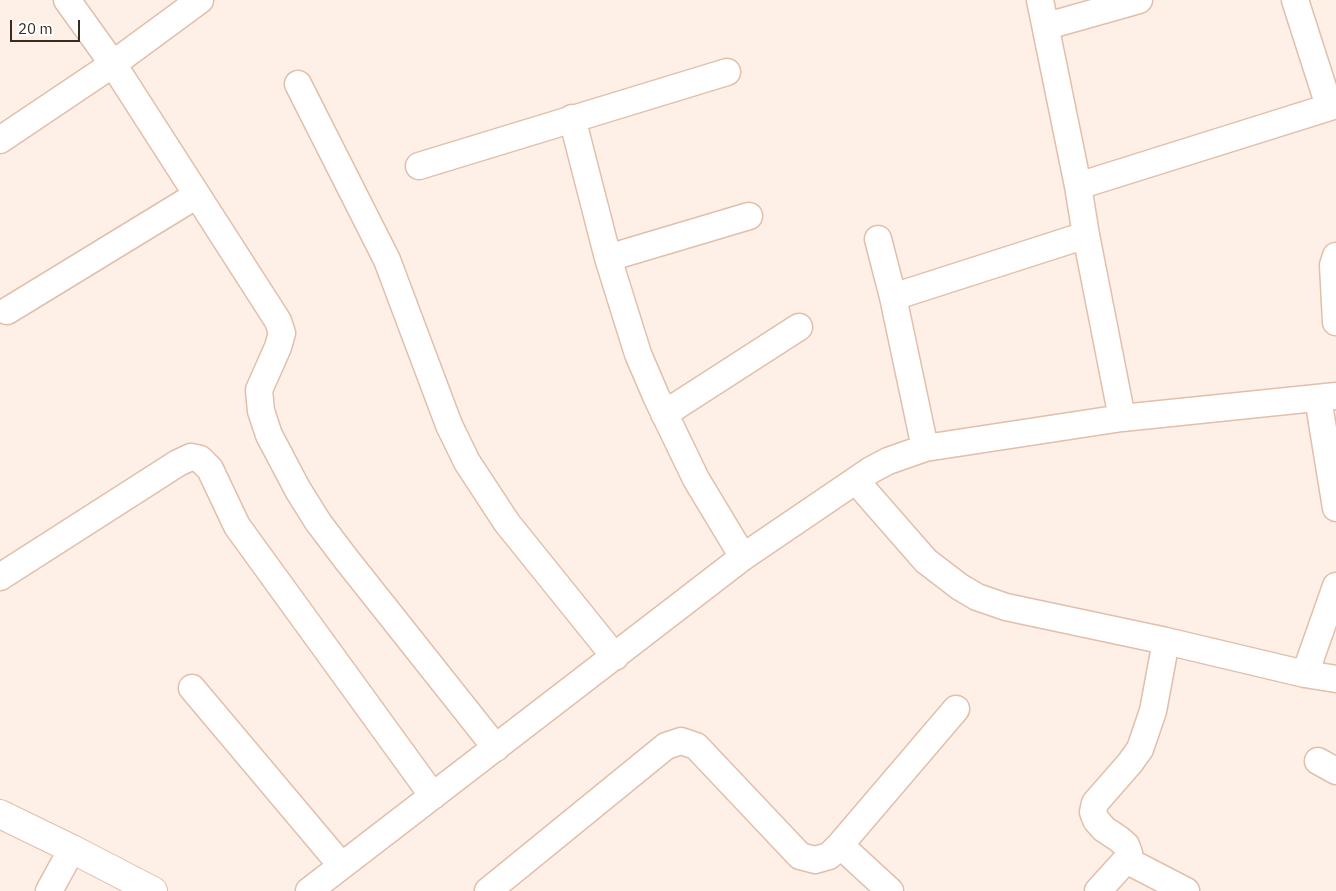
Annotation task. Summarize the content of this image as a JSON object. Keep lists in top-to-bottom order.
{
  "scale_bar": "20 m"
}
